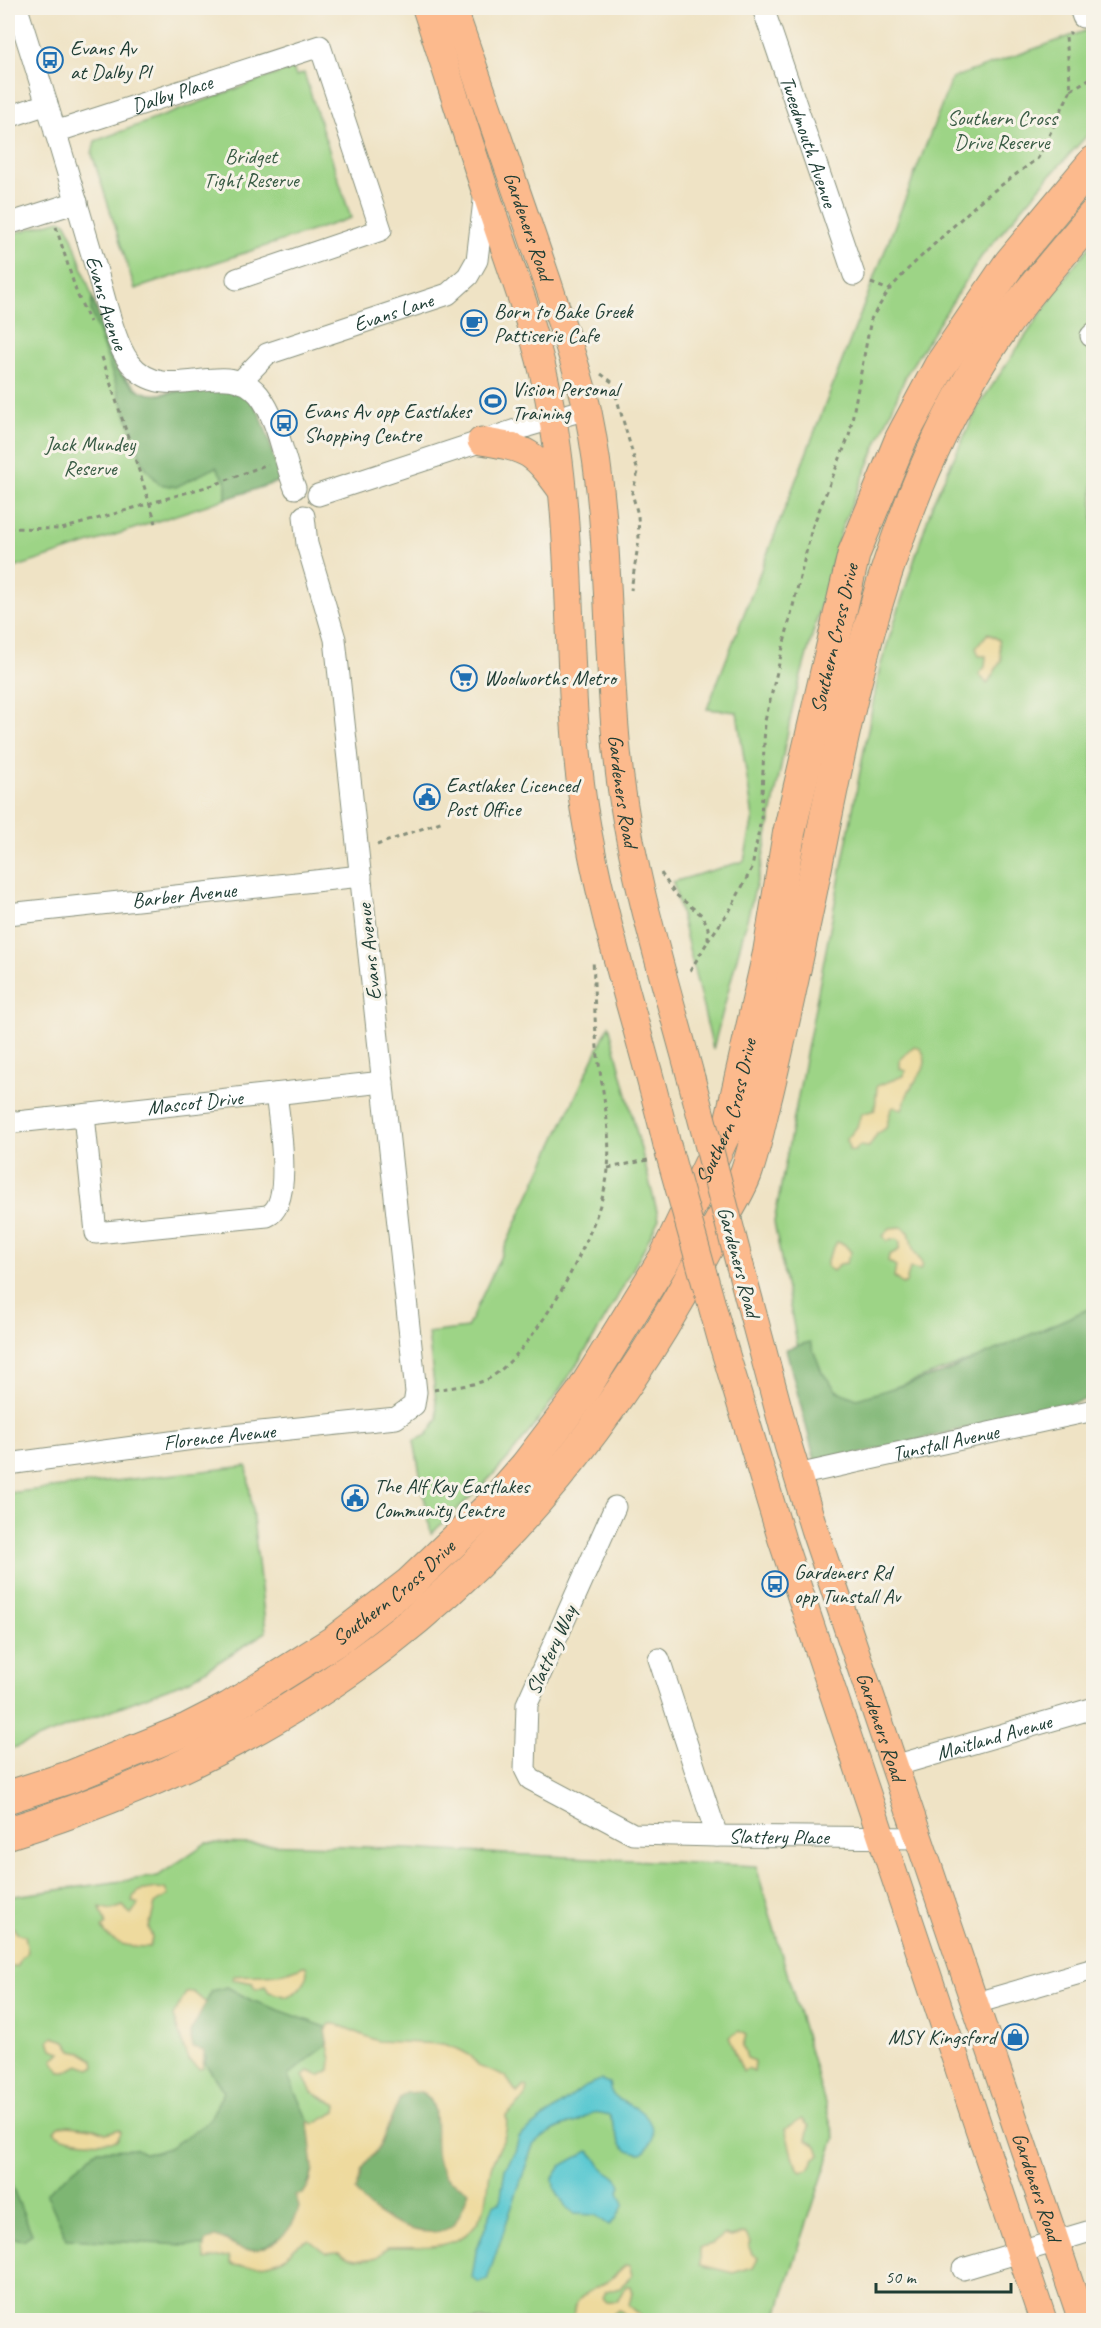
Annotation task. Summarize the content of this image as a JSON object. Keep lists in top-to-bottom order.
{
  "streets": {
    "highway": ["Southern Cross Drive"],
    "main road": ["Gardeners Road"],
    "street": [
      "Dalby Place",
      "Tweedmouth Avenue",
      "Evans Avenue",
      "Evans Lane",
      "Barber Avenue",
      "Mascot Drive",
      "Florence Avenue",
      "Tunstall Avenue",
      "Slattery Way",
      "Maitland Avenue",
      "Slattery Place"
    ]
  },
  "crossings": [
    ["Dalby Place", "Evans Avenue"],
    ["Gardeners Road", "Evans Lane"],
    ["Gardeners Road", "Tunstall Avenue"],
    ["Gardeners Road", "Maitland Avenue"],
    ["Gardeners Road", "Slattery Place"],
    ["Evans Avenue", "Evans Lane"],
    ["Evans Avenue", "Barber Avenue"],
    ["Evans Avenue", "Mascot Drive"],
    ["Evans Avenue", "Florence Avenue"],
    ["Slattery Way", "Slattery Place"]
  ],
  "parks": ["Southern Cross Drive Reserve", "Bridget Tight Reserve", "Jack Mundey Reserve"],
  "places": {
    "bus stop": ["Evans Av at Dalby Pl", "Evans Av opp Eastlakes Shopping Centre", "Gardeners Rd opp Tunstall Av"],
    "cafe": ["Born to Bake Greek Pattiserie Cafe"],
    "sports": ["Vision Personal Training"],
    "supermarket": ["Woolworths Metro"],
    "public building": ["Eastlakes Licenced Post Office", "The Alf Kay Eastlakes Community Centre"],
    "shop": ["MSY Kingsford"]
  },
  "scale_bar": "50 m"
}
